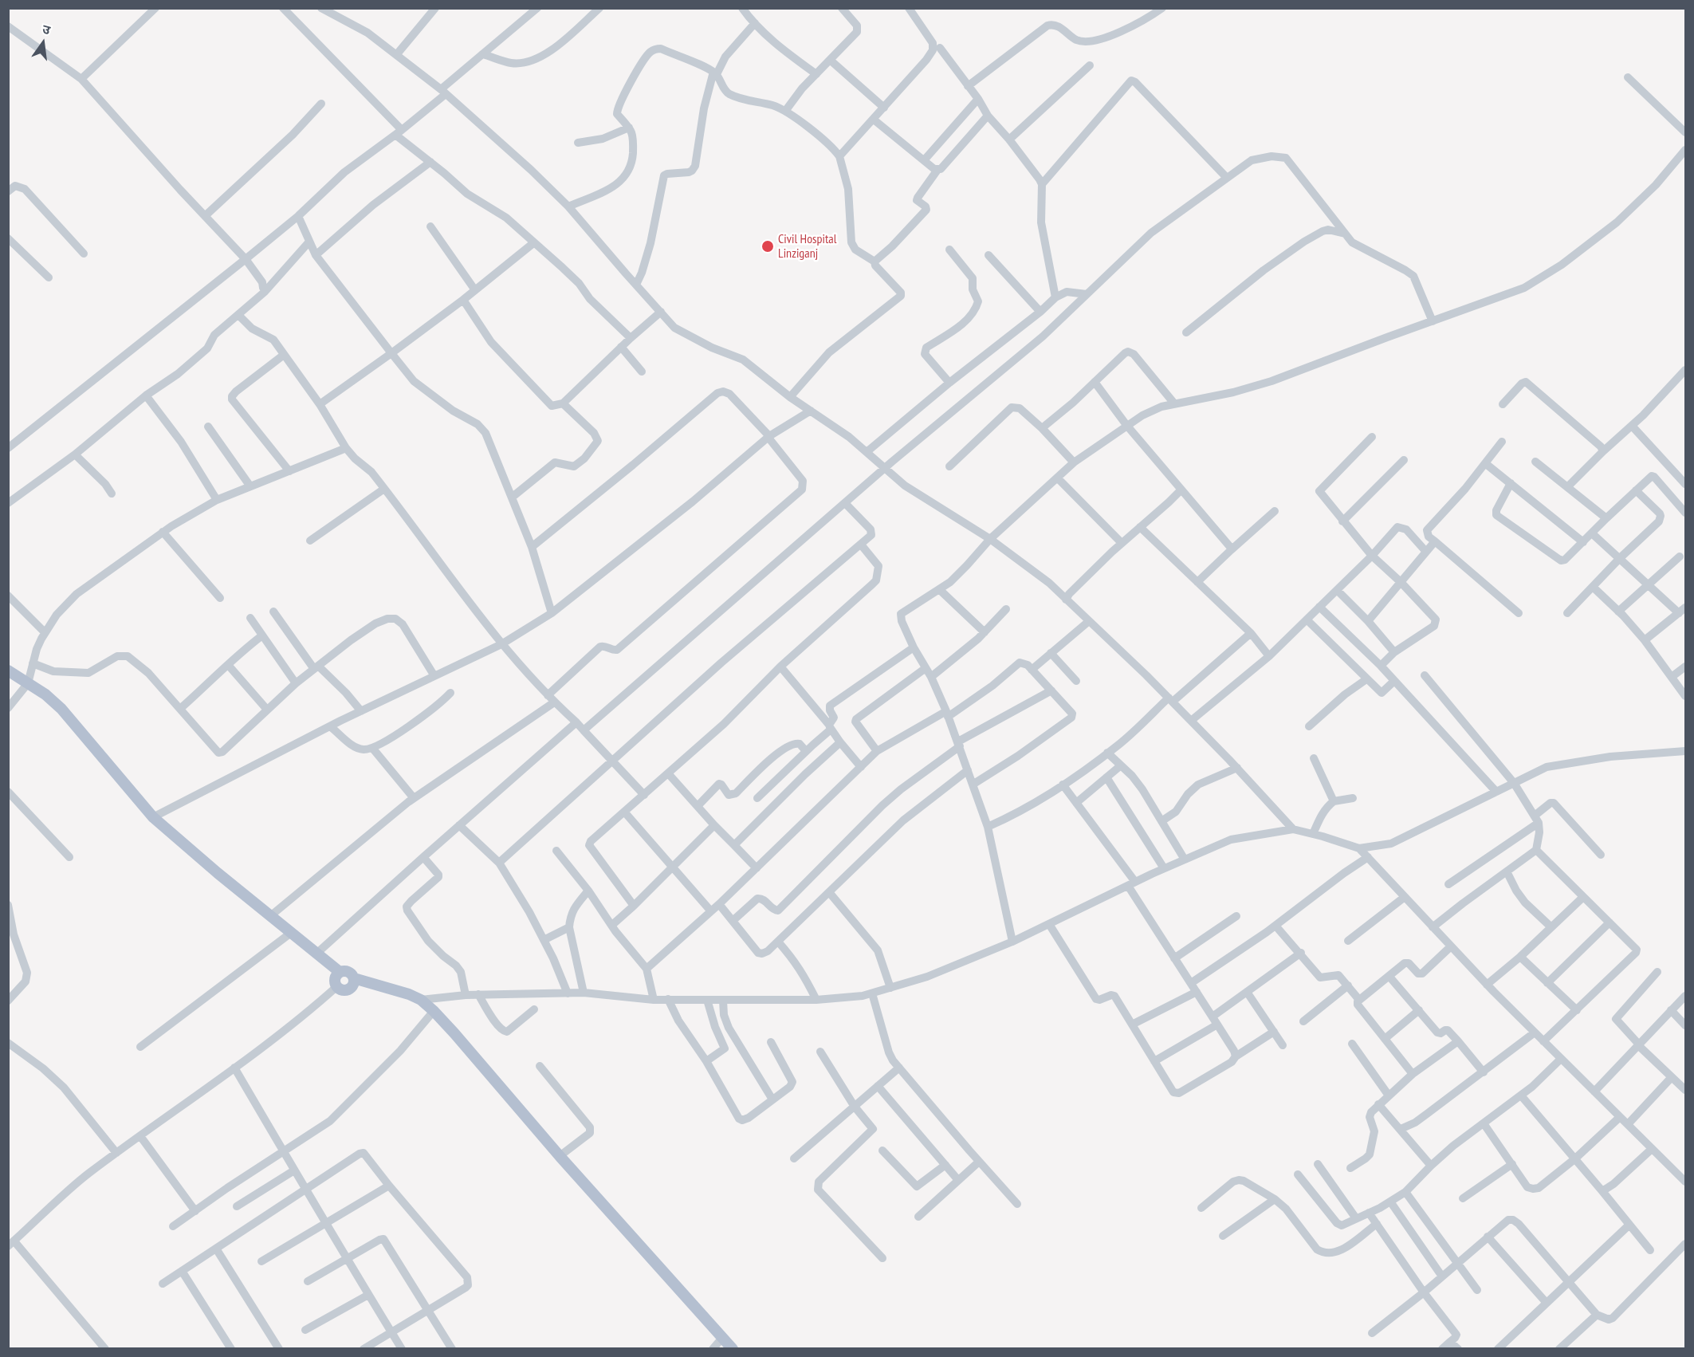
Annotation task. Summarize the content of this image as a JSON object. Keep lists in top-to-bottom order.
{
  "places": ["Civil Hospital Linziganj"],
  "north": "top"
}
